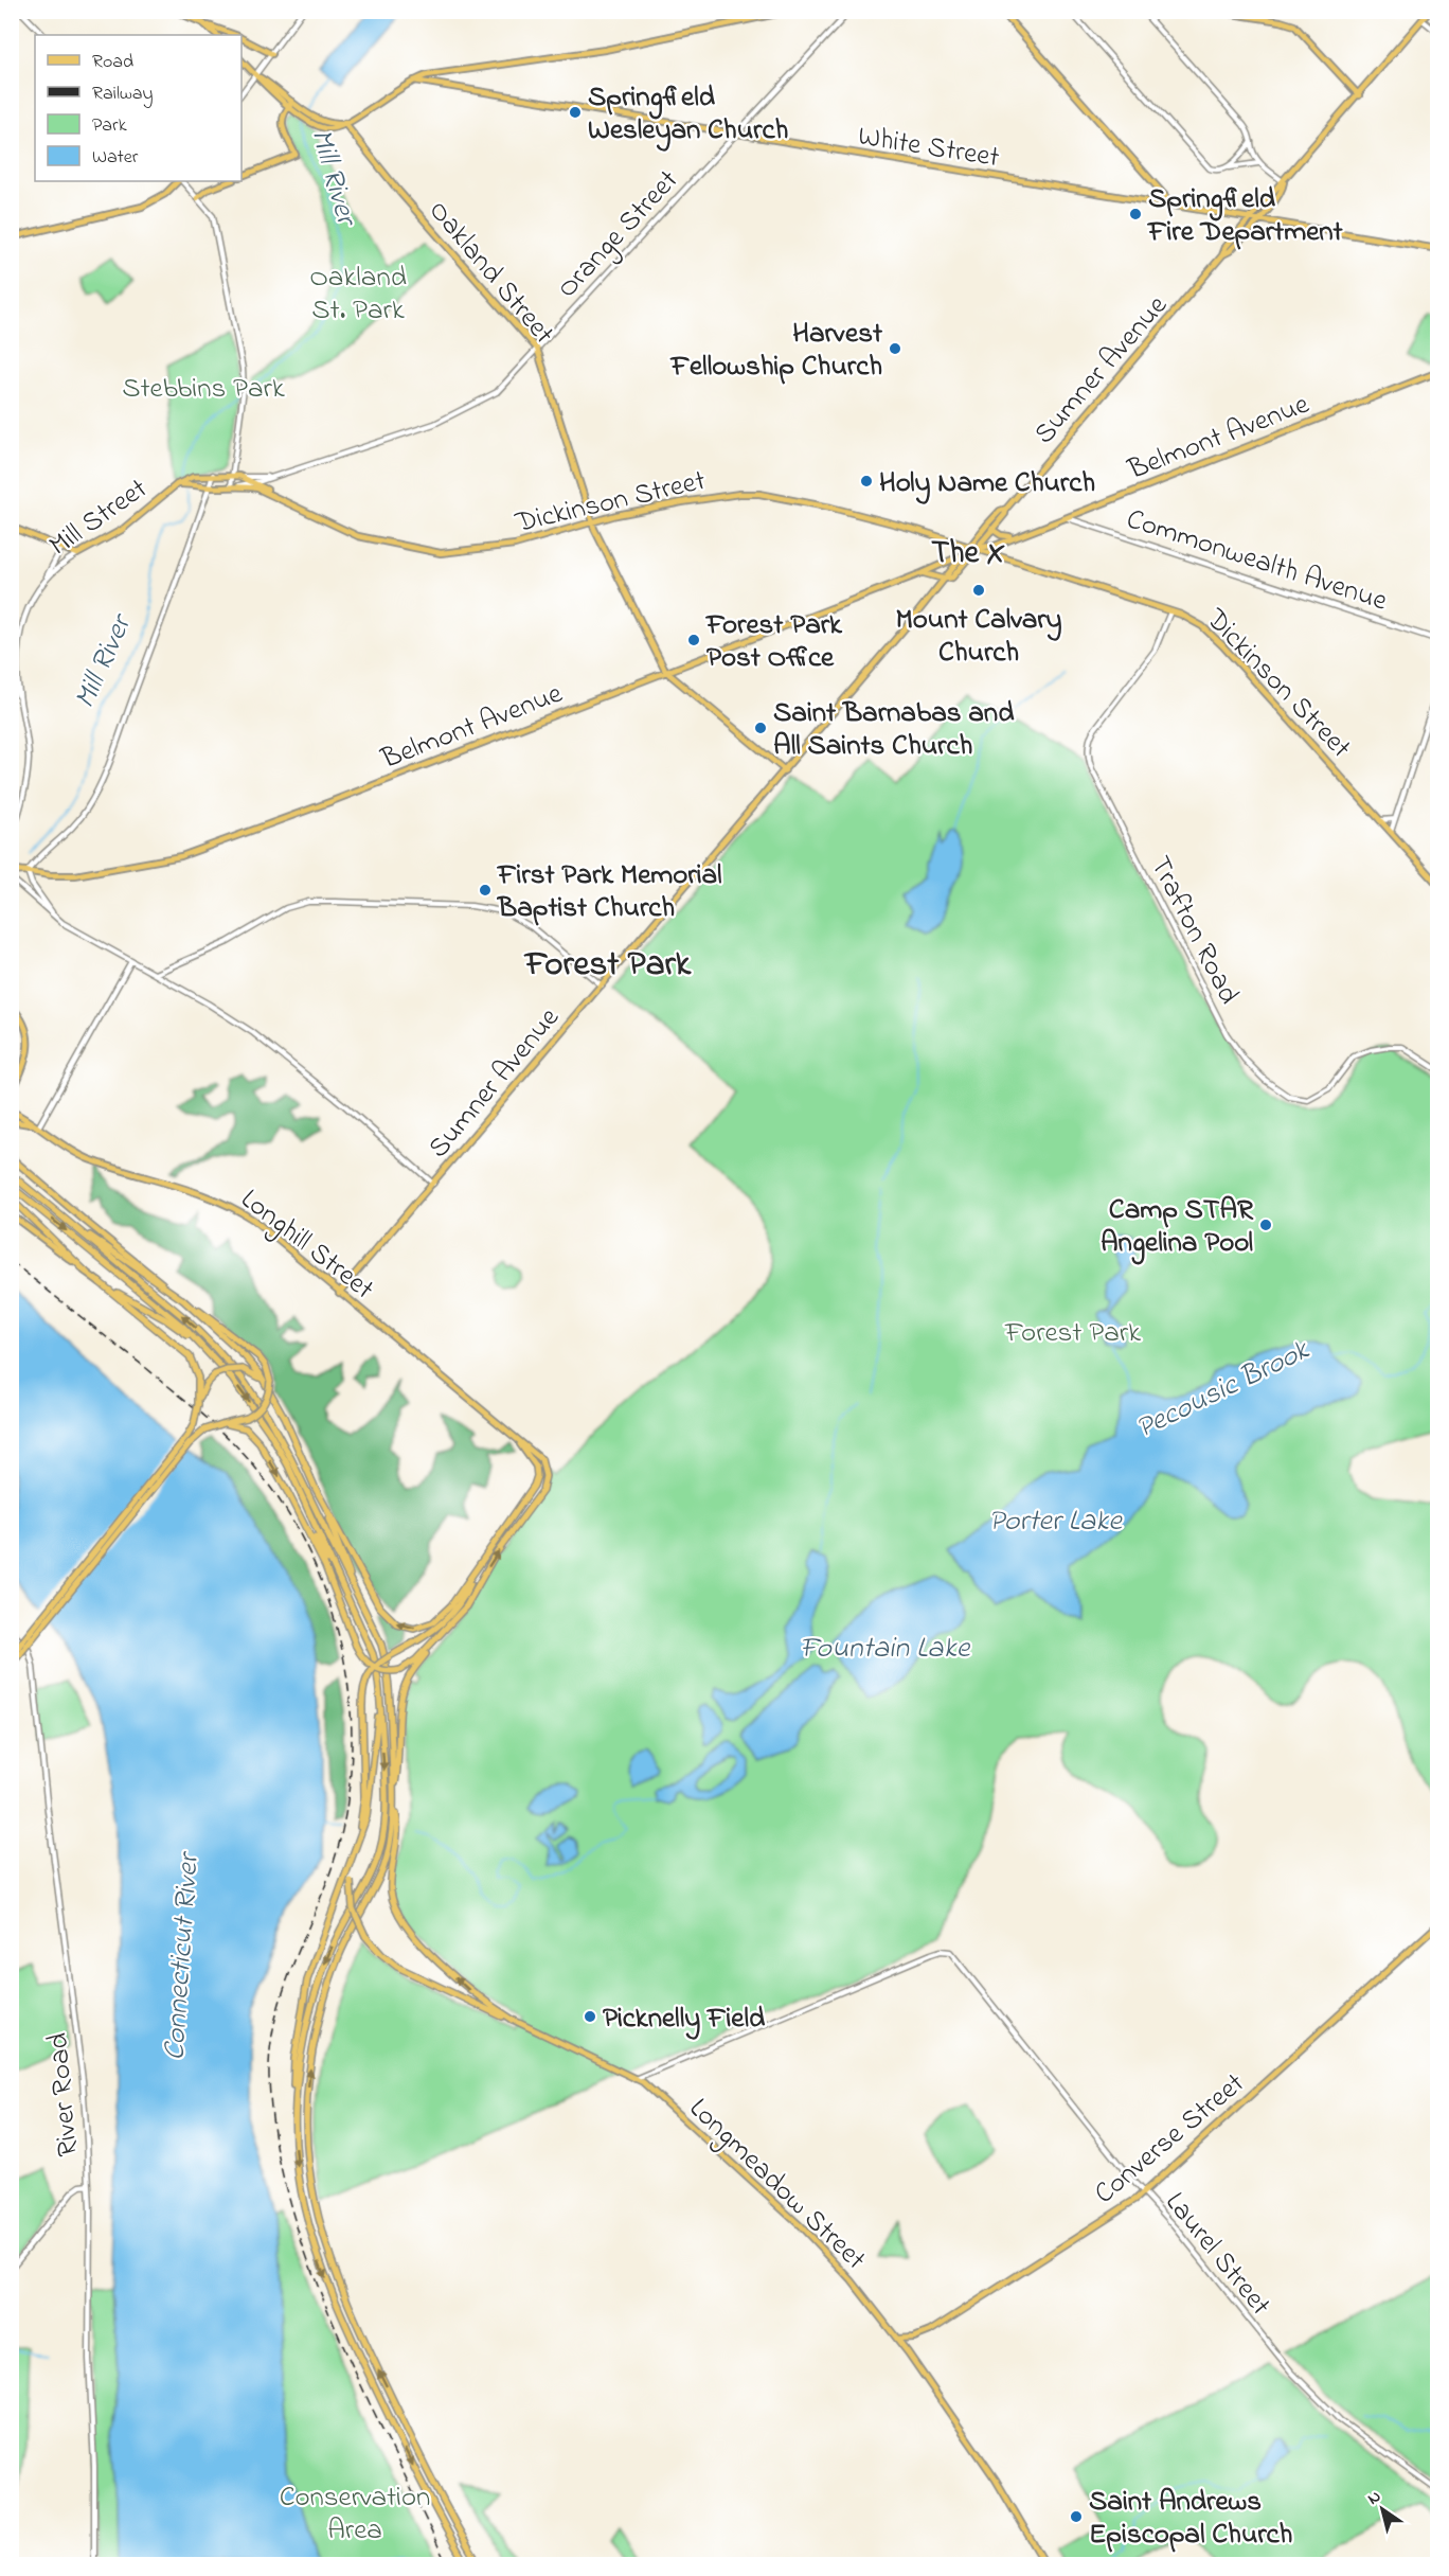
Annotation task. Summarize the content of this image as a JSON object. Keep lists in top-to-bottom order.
{
  "streets": {
    "main road": [
      "White Street",
      "Oakland Street",
      "Sumner Avenue",
      "Belmont Avenue",
      "Dickinson Street",
      "Mill Street",
      "Longhill Street",
      "Converse Street",
      "Longmeadow Street"
    ],
    "street": [
      "Orange Street",
      "Commonwealth Avenue",
      "Trafton Road",
      "River Road",
      "Laurel Street"
    ]
  },
  "crossings": [
    ["White Street", "Orange Street"],
    ["White Street", "Sumner Avenue"],
    ["Orange Street", "Oakland Street"],
    ["Orange Street", "Dickinson Street"],
    ["Oakland Street", "Sumner Avenue"],
    ["Oakland Street", "Belmont Avenue"],
    ["Oakland Street", "Dickinson Street"],
    ["Sumner Avenue", "Belmont Avenue"],
    ["Sumner Avenue", "Dickinson Street"],
    ["Sumner Avenue", "Longhill Street"],
    ["Belmont Avenue", "Dickinson Street"],
    ["Belmont Avenue", "Commonwealth Avenue"],
    ["Dickinson Street", "Mill Street"],
    ["Dickinson Street", "Trafton Road"],
    ["Converse Street", "Longmeadow Street"],
    ["Converse Street", "Laurel Street"],
    ["Longmeadow Street", "Laurel Street"]
  ],
  "districts": ["The X", "Forest Park"],
  "water": [
    "Mill River",
    "Pecousic Brook",
    "Porter Lake",
    "Fountain Lake",
    "Connecticut River"
  ],
  "parks": [
    "Oakland St. Park",
    "Stebbins Park",
    "Forest Park",
    "Conservation Area"
  ],
  "places": [
    "Springfield Wesleyan Church",
    "Springfield Fire Department",
    "Harvest Fellowship Church",
    "Holy Name Church",
    "Mount Calvary Church",
    "Forest Park Post Office",
    "Saint Barnabas and All Saints Church",
    "First Park Memorial Baptist Church",
    "Camp STAR Angelina Pool",
    "Picknelly Field",
    "Saint Andrews Episcopal Church"
  ],
  "legend": [
    "Road",
    "Railway",
    "Park",
    "Water"
  ],
  "north": "top left"
}
